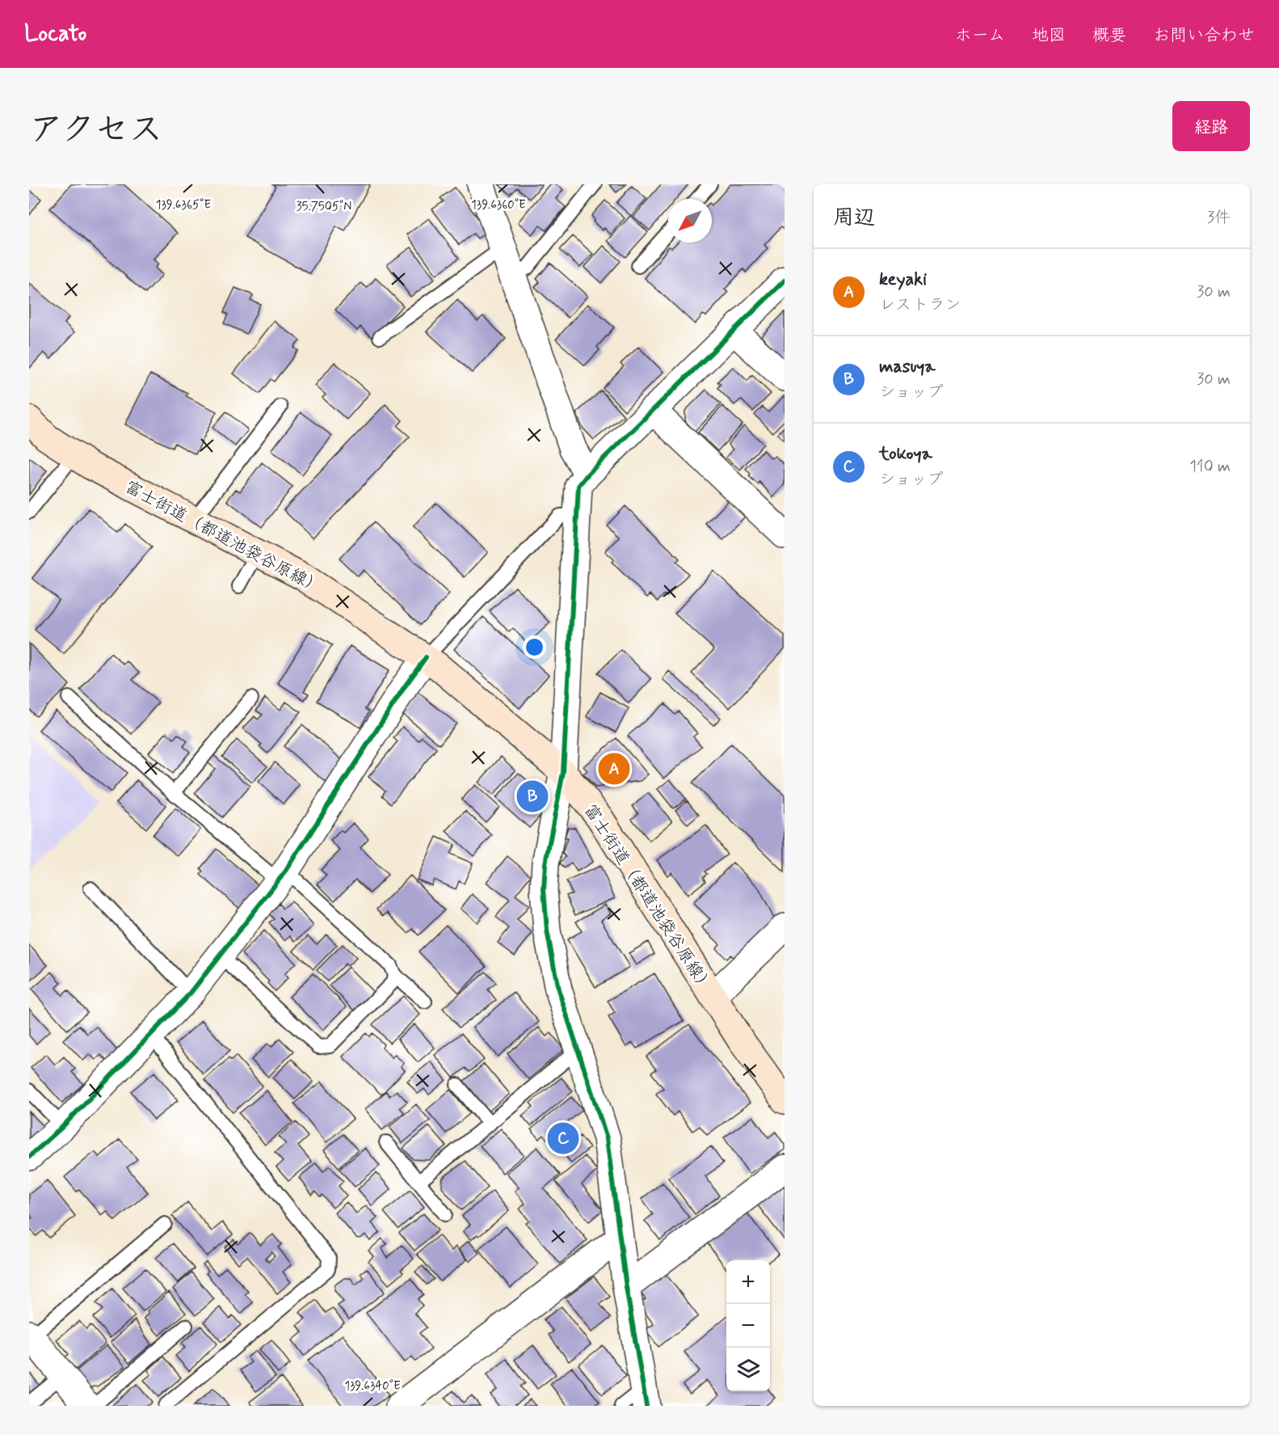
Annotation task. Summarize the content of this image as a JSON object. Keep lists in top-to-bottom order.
{
  "streets": {
    "main road": ["富士街道（都道池袋谷原線）"]
  },
  "north": "bottom left",
  "page": {
    "header": "Locato",
    "nav": [
      "ホーム",
      "地図",
      "概要",
      "お問い合わせ"
    ],
    "title": "アクセス",
    "buttons": "経路",
    "heading": ["周辺", "3件"],
    "list": [
      {
        "mark": "A",
        "name": "keyaki",
        "note": "レストラン",
        "value": "30 m"
      },
      {
        "mark": "B",
        "name": "masuya",
        "note": "ショップ",
        "value": "30 m"
      },
      {
        "mark": "C",
        "name": "tokoya",
        "note": "ショップ",
        "value": "110 m"
      }
    ],
    "pins": ["A", "B", "C"],
    "map_buttons": ["+", "−"]
  },
  "coordinates": [
    "139.6365°E",
    "139.6360°E",
    "35.7505°N",
    "139.6340°E"
  ]
}
